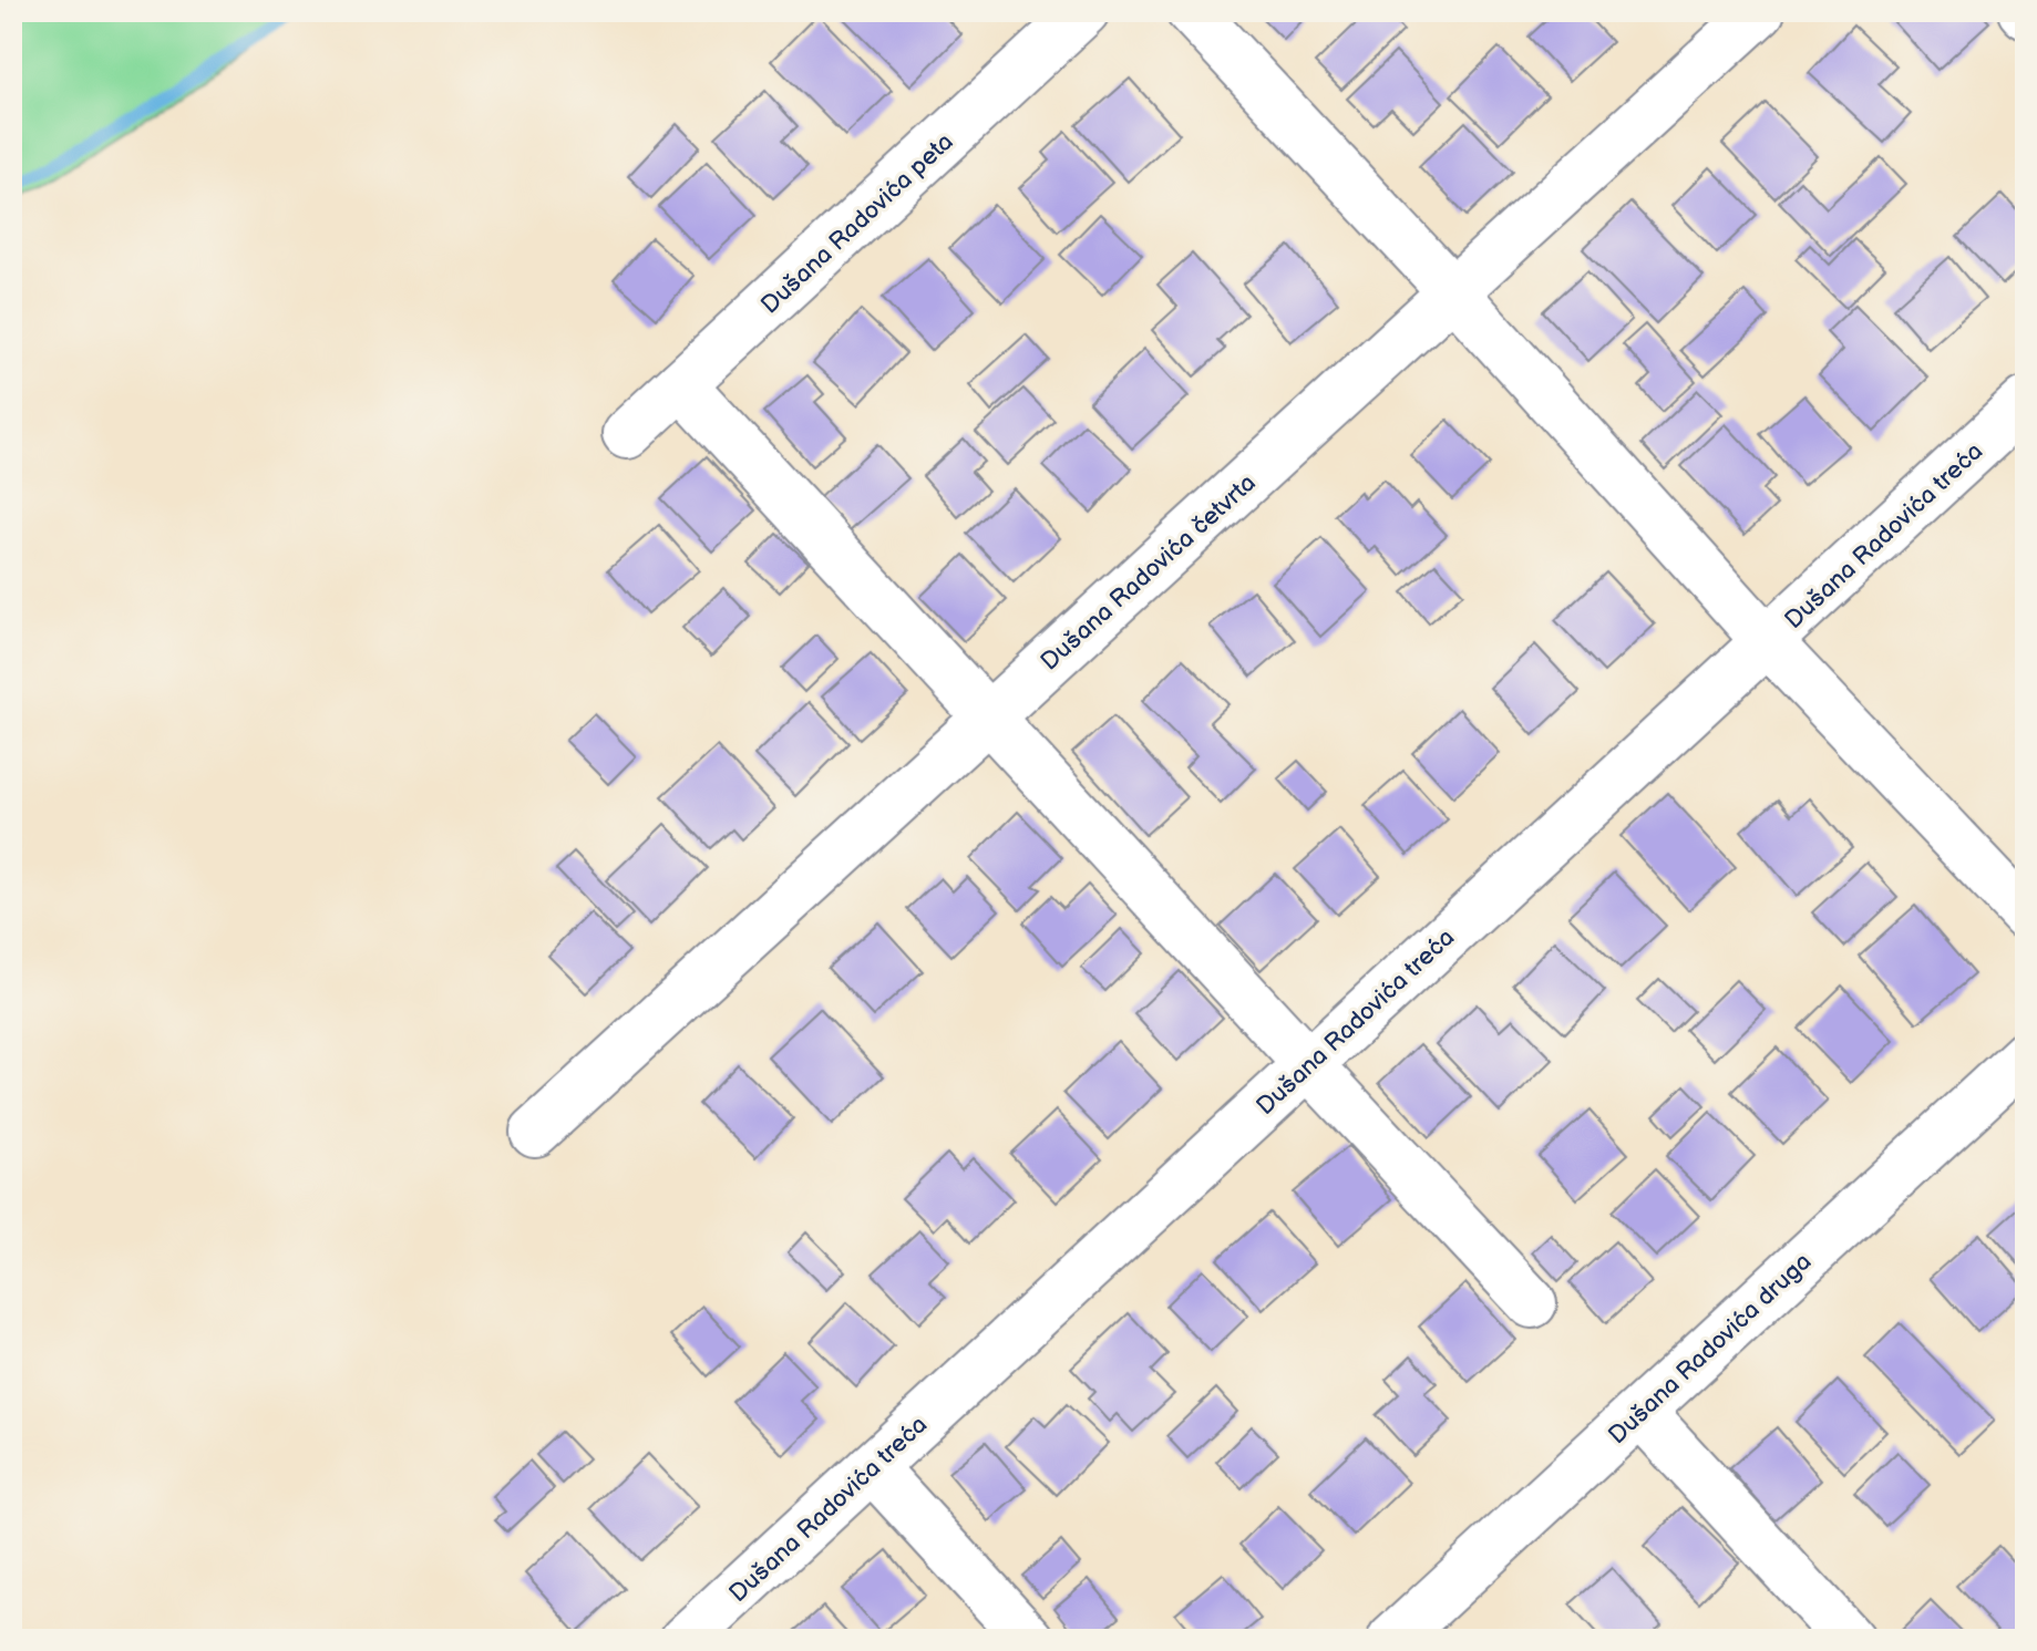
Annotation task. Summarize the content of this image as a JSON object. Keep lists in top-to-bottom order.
{
  "streets": {
    "street": [
      "Dušana Radovića peta",
      "Dušana Radovića treća",
      "Dušana Radovića četvrta",
      "Dušana Radovića druga"
    ]
  }
}
